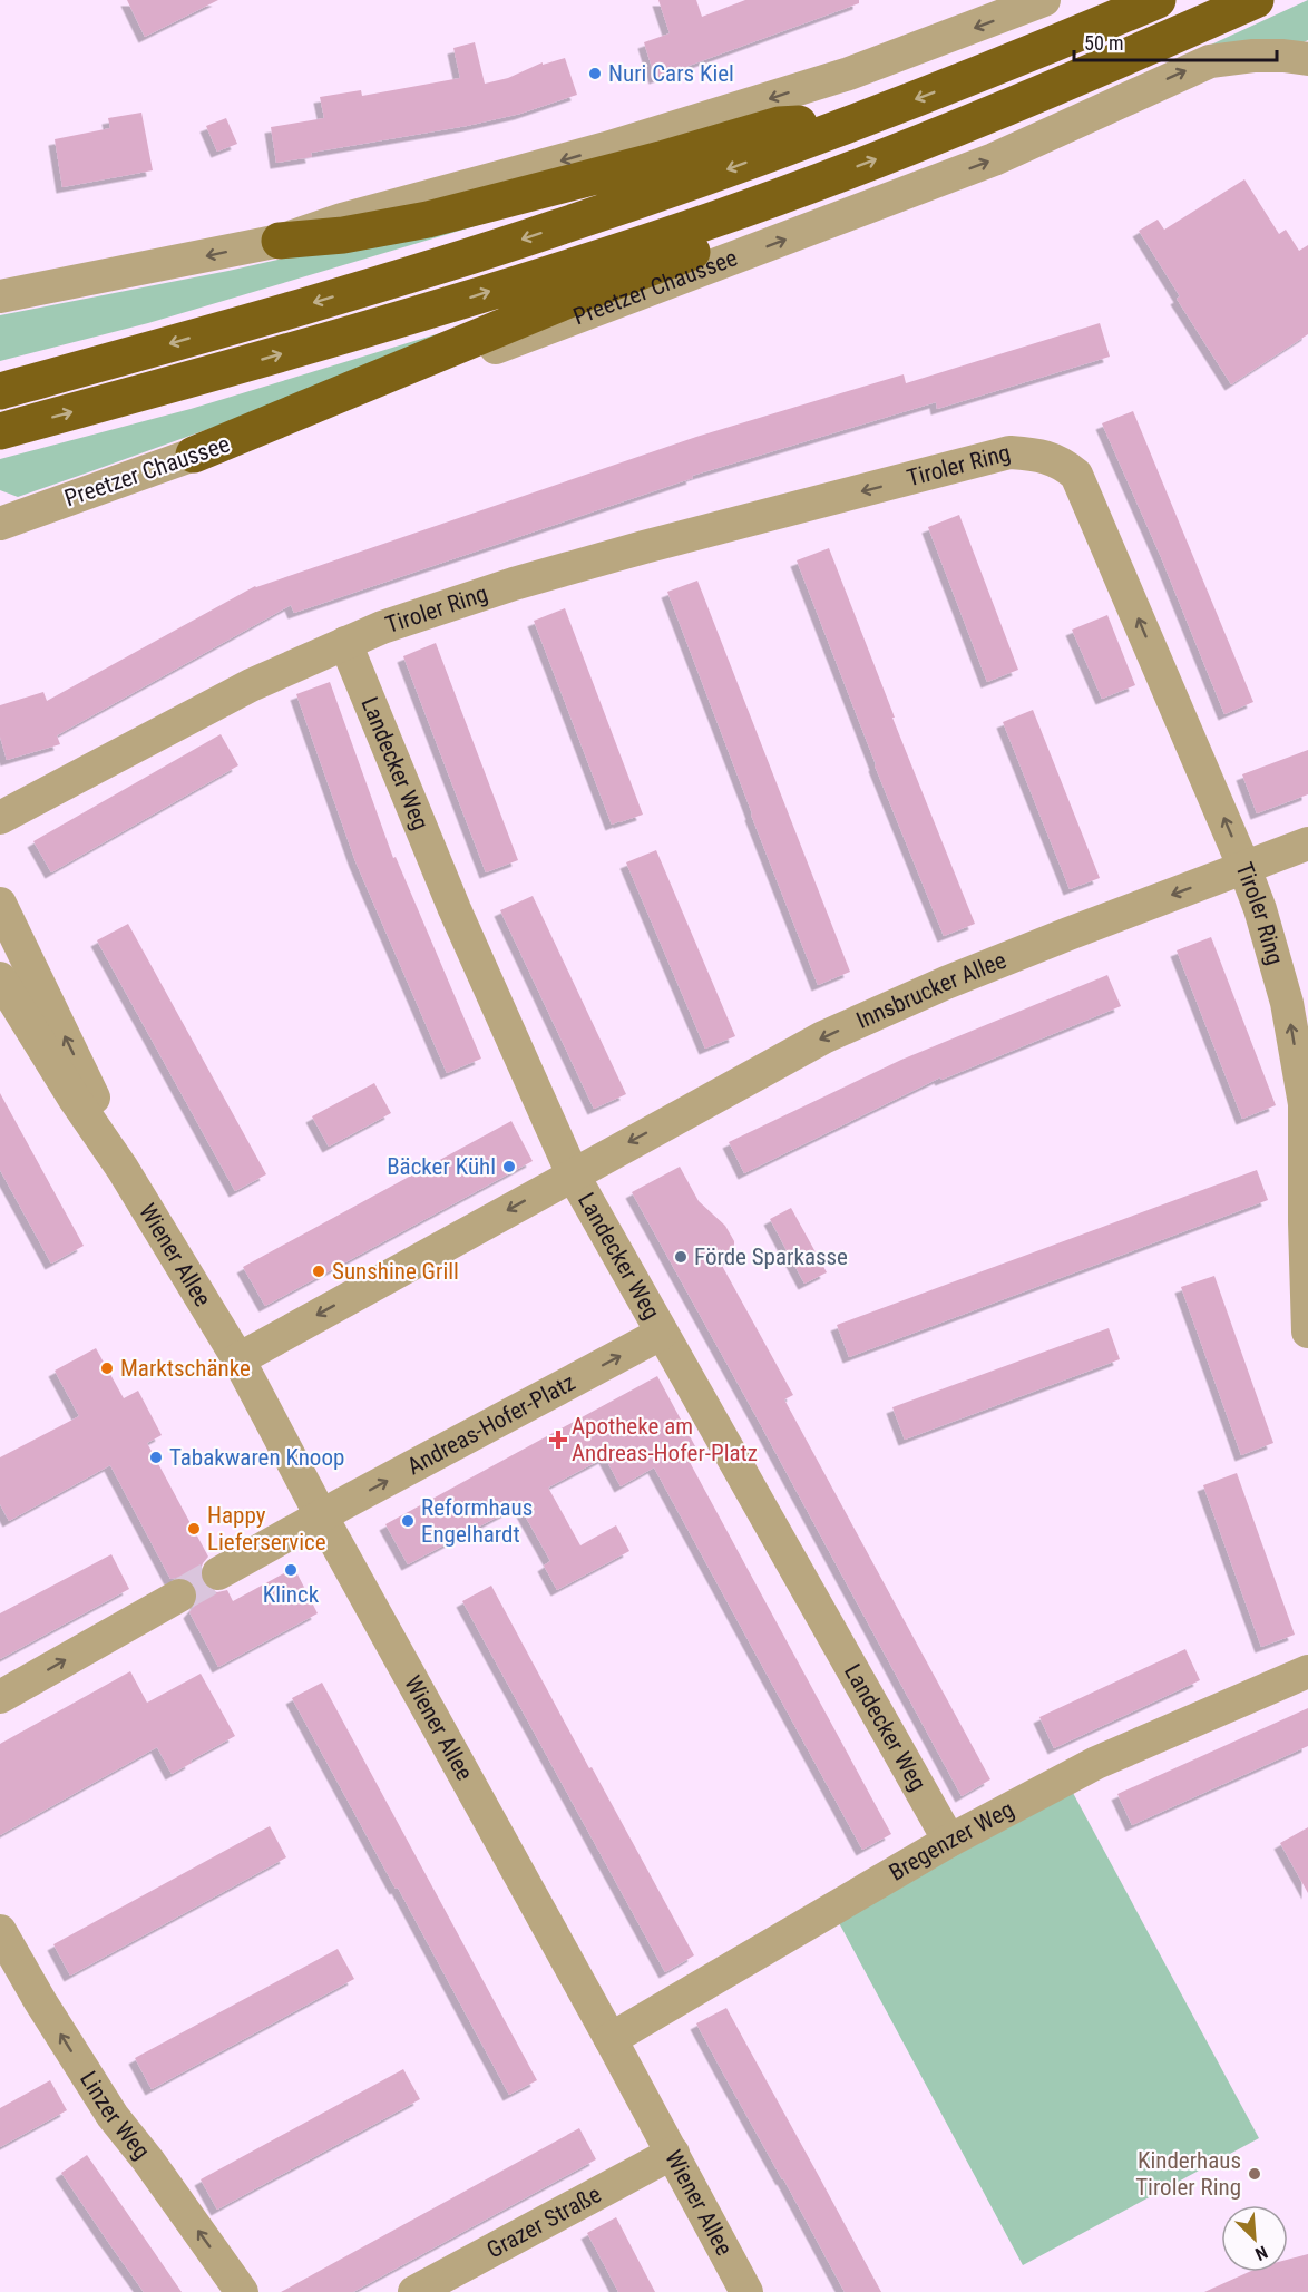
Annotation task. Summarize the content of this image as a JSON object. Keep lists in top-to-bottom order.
{
  "streets": {
    "highway": ["Preetzer Chaussee"],
    "street": [
      "Tiroler Ring",
      "Landecker Weg",
      "Innsbrucker Allee",
      "Wiener Allee",
      "Andreas-Hofer-Platz",
      "Bregenzer Weg",
      "Linzer Weg",
      "Grazer Straße"
    ]
  },
  "crossings": [
    ["Tiroler Ring", "Landecker Weg"],
    ["Tiroler Ring", "Innsbrucker Allee"],
    ["Landecker Weg", "Innsbrucker Allee"],
    ["Landecker Weg", "Andreas-Hofer-Platz"],
    ["Landecker Weg", "Bregenzer Weg"],
    ["Wiener Allee", "Andreas-Hofer-Platz"],
    ["Wiener Allee", "Bregenzer Weg"],
    ["Wiener Allee", "Grazer Straße"]
  ],
  "one_way": ["Innsbrucker Allee", "Linzer Weg"],
  "places": {
    "other": [
      "Nuri Cars Kiel",
      "Bäcker Kühl",
      "Förde Sparkasse",
      "Sunshine Grill",
      "Marktschänke",
      "Tabakwaren Knoop",
      "Reformhaus Engelhardt",
      "Happy Lieferservice",
      "Klinck",
      "Kinderhaus Tiroler Ring"
    ],
    "health": ["Apotheke am Andreas-Hofer-Platz"]
  },
  "scale_bar": "50 m",
  "north": "bottom right"
}
